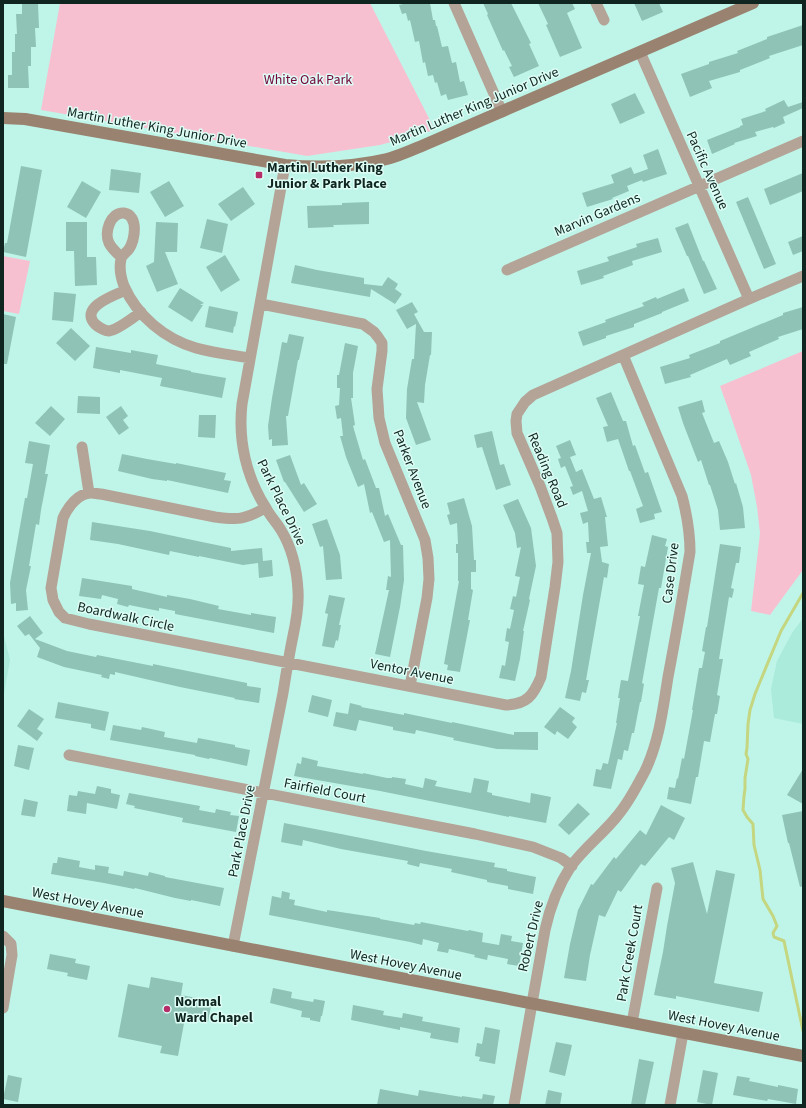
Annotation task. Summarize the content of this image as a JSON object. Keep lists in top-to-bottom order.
{
  "streets": {
    "street": [
      "Martin Luther King Junior Drive",
      "Pacific Avenue",
      "Marvin Gardens",
      "Parker Avenue",
      "Reading Road",
      "Park Place Drive",
      "Case Drive",
      "Boardwalk Circle",
      "Ventor Avenue",
      "Fairfield Court",
      "West Hovey Avenue",
      "Robert Drive",
      "Park Creek Court"
    ]
  },
  "crossings": [
    ["Martin Luther King Junior Drive", "Pacific Avenue"],
    ["Martin Luther King Junior Drive", "Park Place Drive"],
    ["Pacific Avenue", "Marvin Gardens"],
    ["Pacific Avenue", "Reading Road"],
    ["Parker Avenue", "Park Place Drive"],
    ["Parker Avenue", "Ventor Avenue"],
    ["Reading Road", "Case Drive"],
    ["Reading Road", "Ventor Avenue"],
    ["Park Place Drive", "Boardwalk Circle"],
    ["Park Place Drive", "Ventor Avenue"],
    ["Park Place Drive", "Fairfield Court"],
    ["Park Place Drive", "West Hovey Avenue"],
    ["Case Drive", "Robert Drive"],
    ["Boardwalk Circle", "Ventor Avenue"],
    ["Fairfield Court", "Robert Drive"],
    ["West Hovey Avenue", "Robert Drive"],
    ["West Hovey Avenue", "Park Creek Court"]
  ],
  "parks": ["White Oak Park"],
  "places": {
    "transit": ["Martin Luther King Junior & Park Place"],
    "other": ["Normal Ward Chapel"]
  }
}
